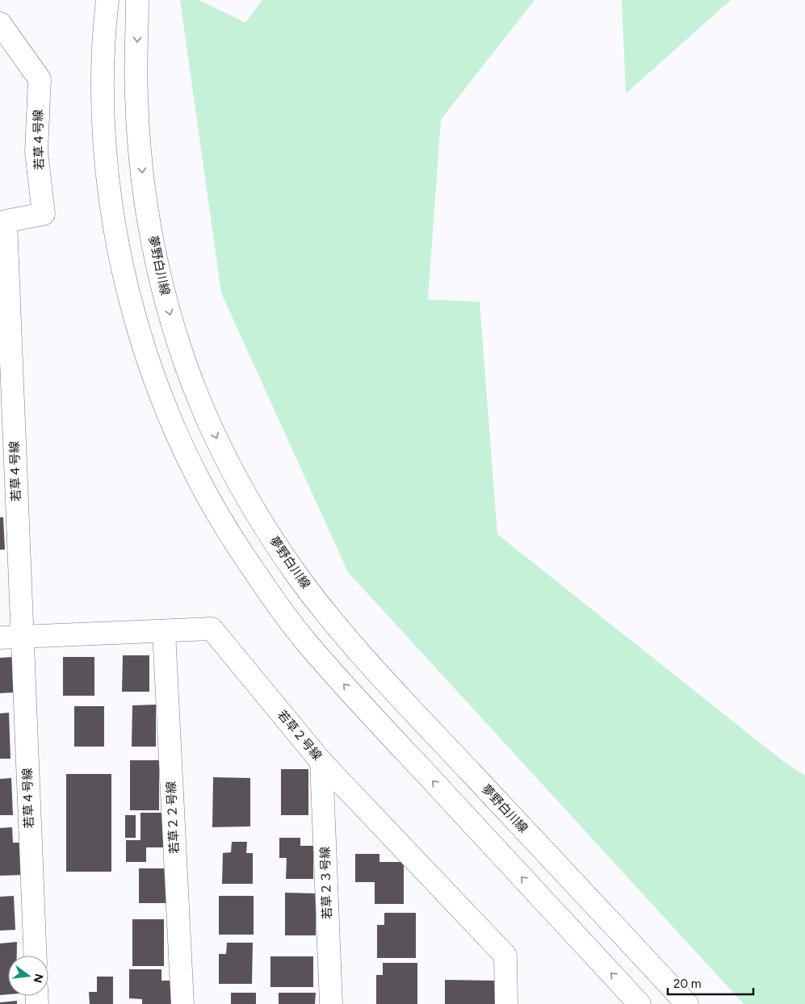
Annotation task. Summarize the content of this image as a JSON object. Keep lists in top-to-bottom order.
{
  "streets": {
    "street": [
      "若草４号線",
      "夢野白川線",
      "若草２号線",
      "若草２２号線",
      "若草２３号線"
    ]
  },
  "crossings": [
    ["若草４号線", "若草２号線"],
    ["若草２号線", "若草２２号線"],
    ["若草２号線", "若草２３号線"]
  ],
  "scale_bar": "20 m",
  "north": "right"
}
